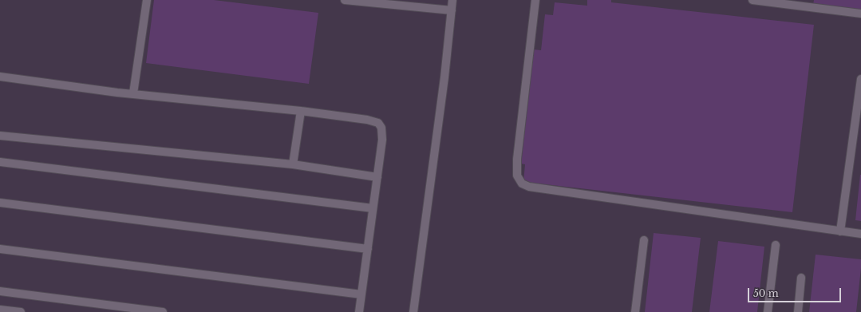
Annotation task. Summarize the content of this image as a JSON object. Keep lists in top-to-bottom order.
{
  "scale_bar": "50 m"
}
